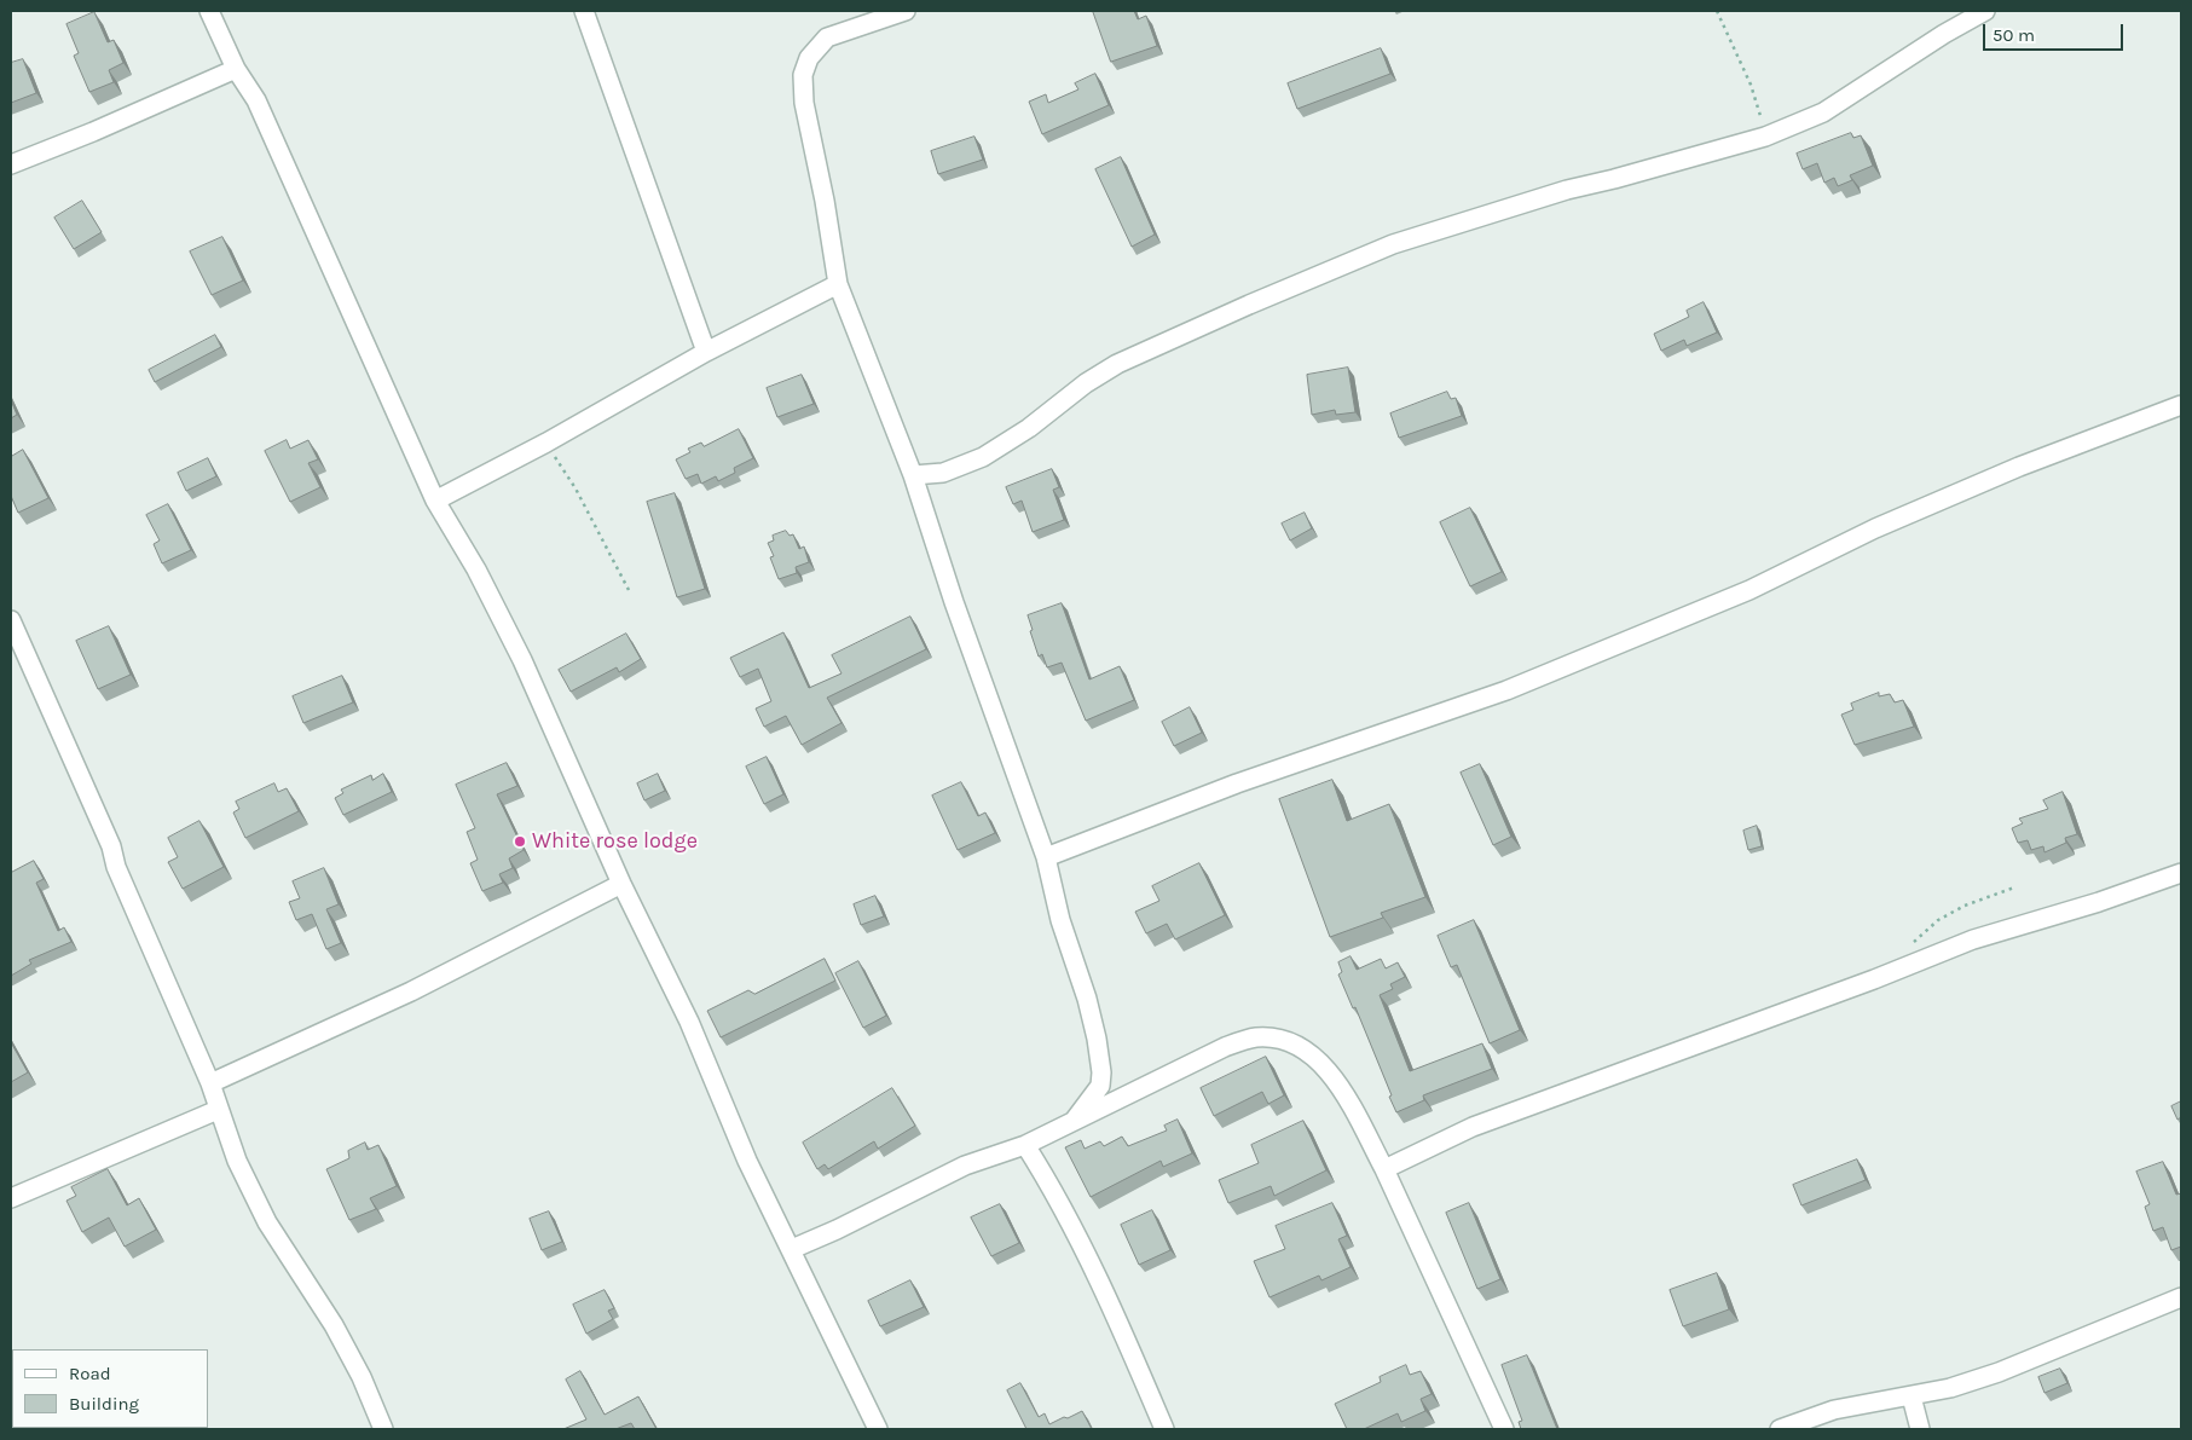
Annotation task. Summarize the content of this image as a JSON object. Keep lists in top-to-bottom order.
{
  "places": ["White rose lodge"],
  "legend": ["Road", "Building"],
  "scale_bar": "50 m"
}
